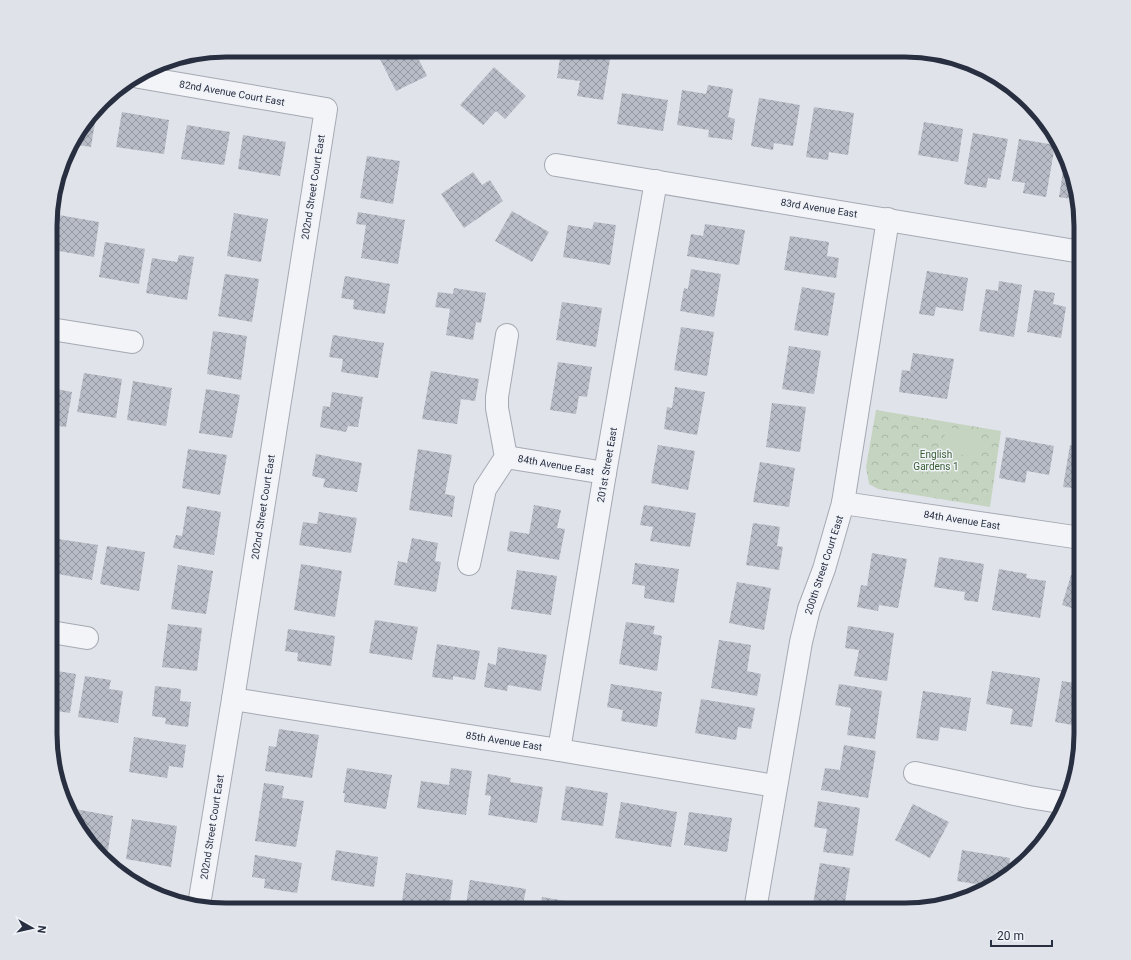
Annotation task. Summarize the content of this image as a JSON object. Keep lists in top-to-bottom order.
{
  "streets": {
    "street": [
      "82nd Avenue Court East",
      "202nd Street Court East",
      "83rd Avenue East",
      "84th Avenue East",
      "201st Street East",
      "200th Street Court East",
      "85th Avenue East"
    ]
  },
  "crossings": [
    ["82nd Avenue Court East", "202nd Street Court East"],
    ["202nd Street Court East", "85th Avenue East"],
    ["83rd Avenue East", "201st Street East"],
    ["83rd Avenue East", "200th Street Court East"],
    ["84th Avenue East", "201st Street East"],
    ["84th Avenue East", "200th Street Court East"],
    ["201st Street East", "85th Avenue East"],
    ["200th Street Court East", "85th Avenue East"]
  ],
  "parks": ["English Gardens 1"],
  "scale_bar": "20 m",
  "north": "right"
}
